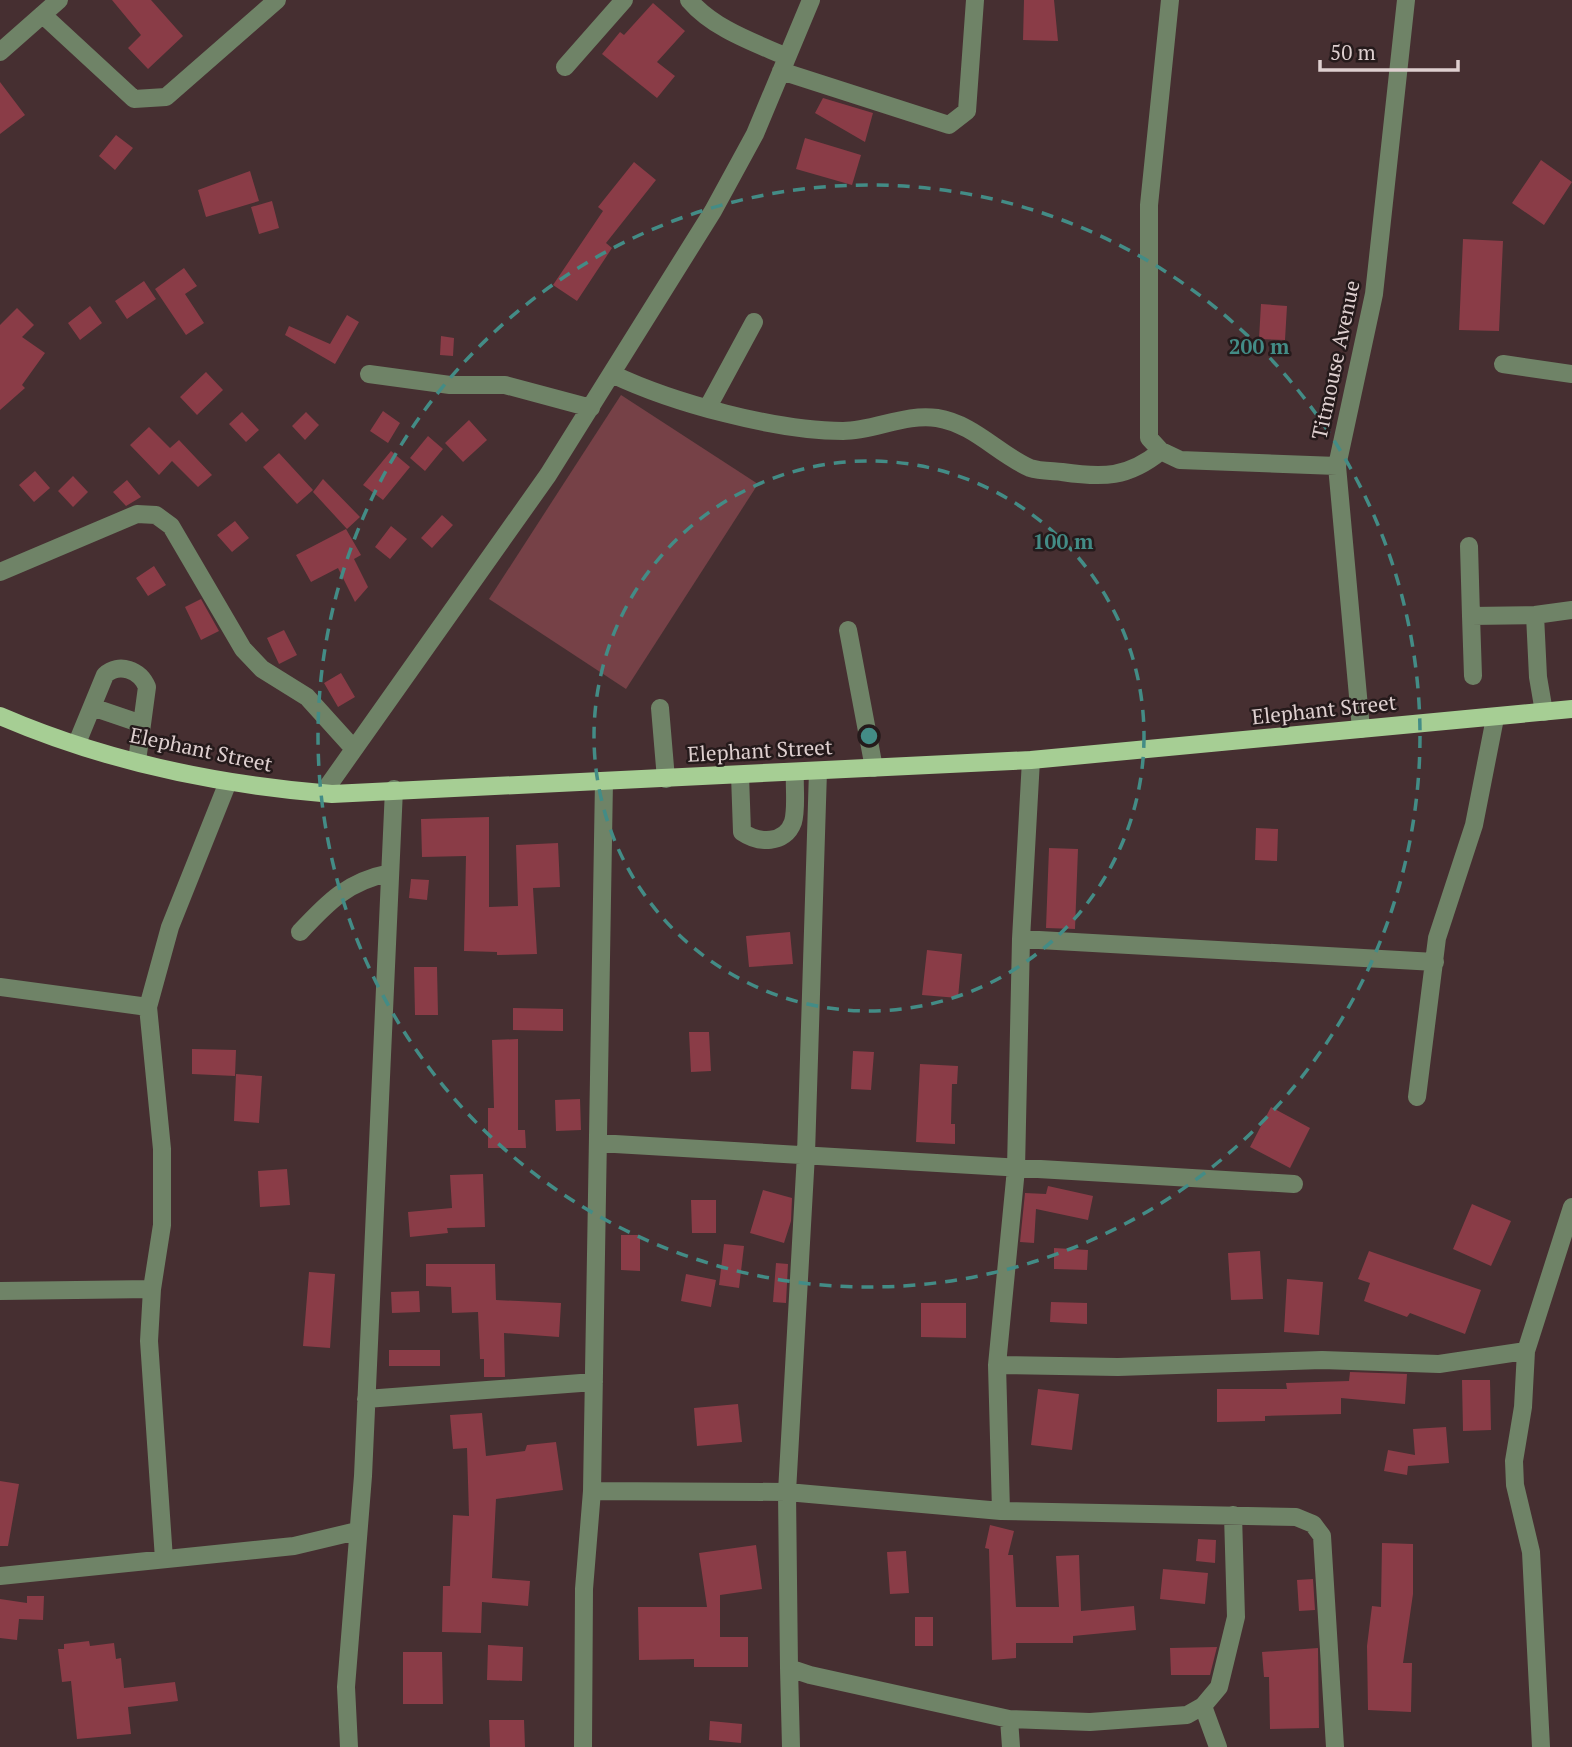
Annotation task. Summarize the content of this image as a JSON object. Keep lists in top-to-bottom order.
{
  "streets": {
    "main road": ["Elephant Street"],
    "street": ["Titmouse Avenue"]
  },
  "crossings": [
    ["Titmouse Avenue", "Elephant Street"]
  ],
  "scale_bar": "50 m",
  "rings": ["200 m", "100 m"]
}
